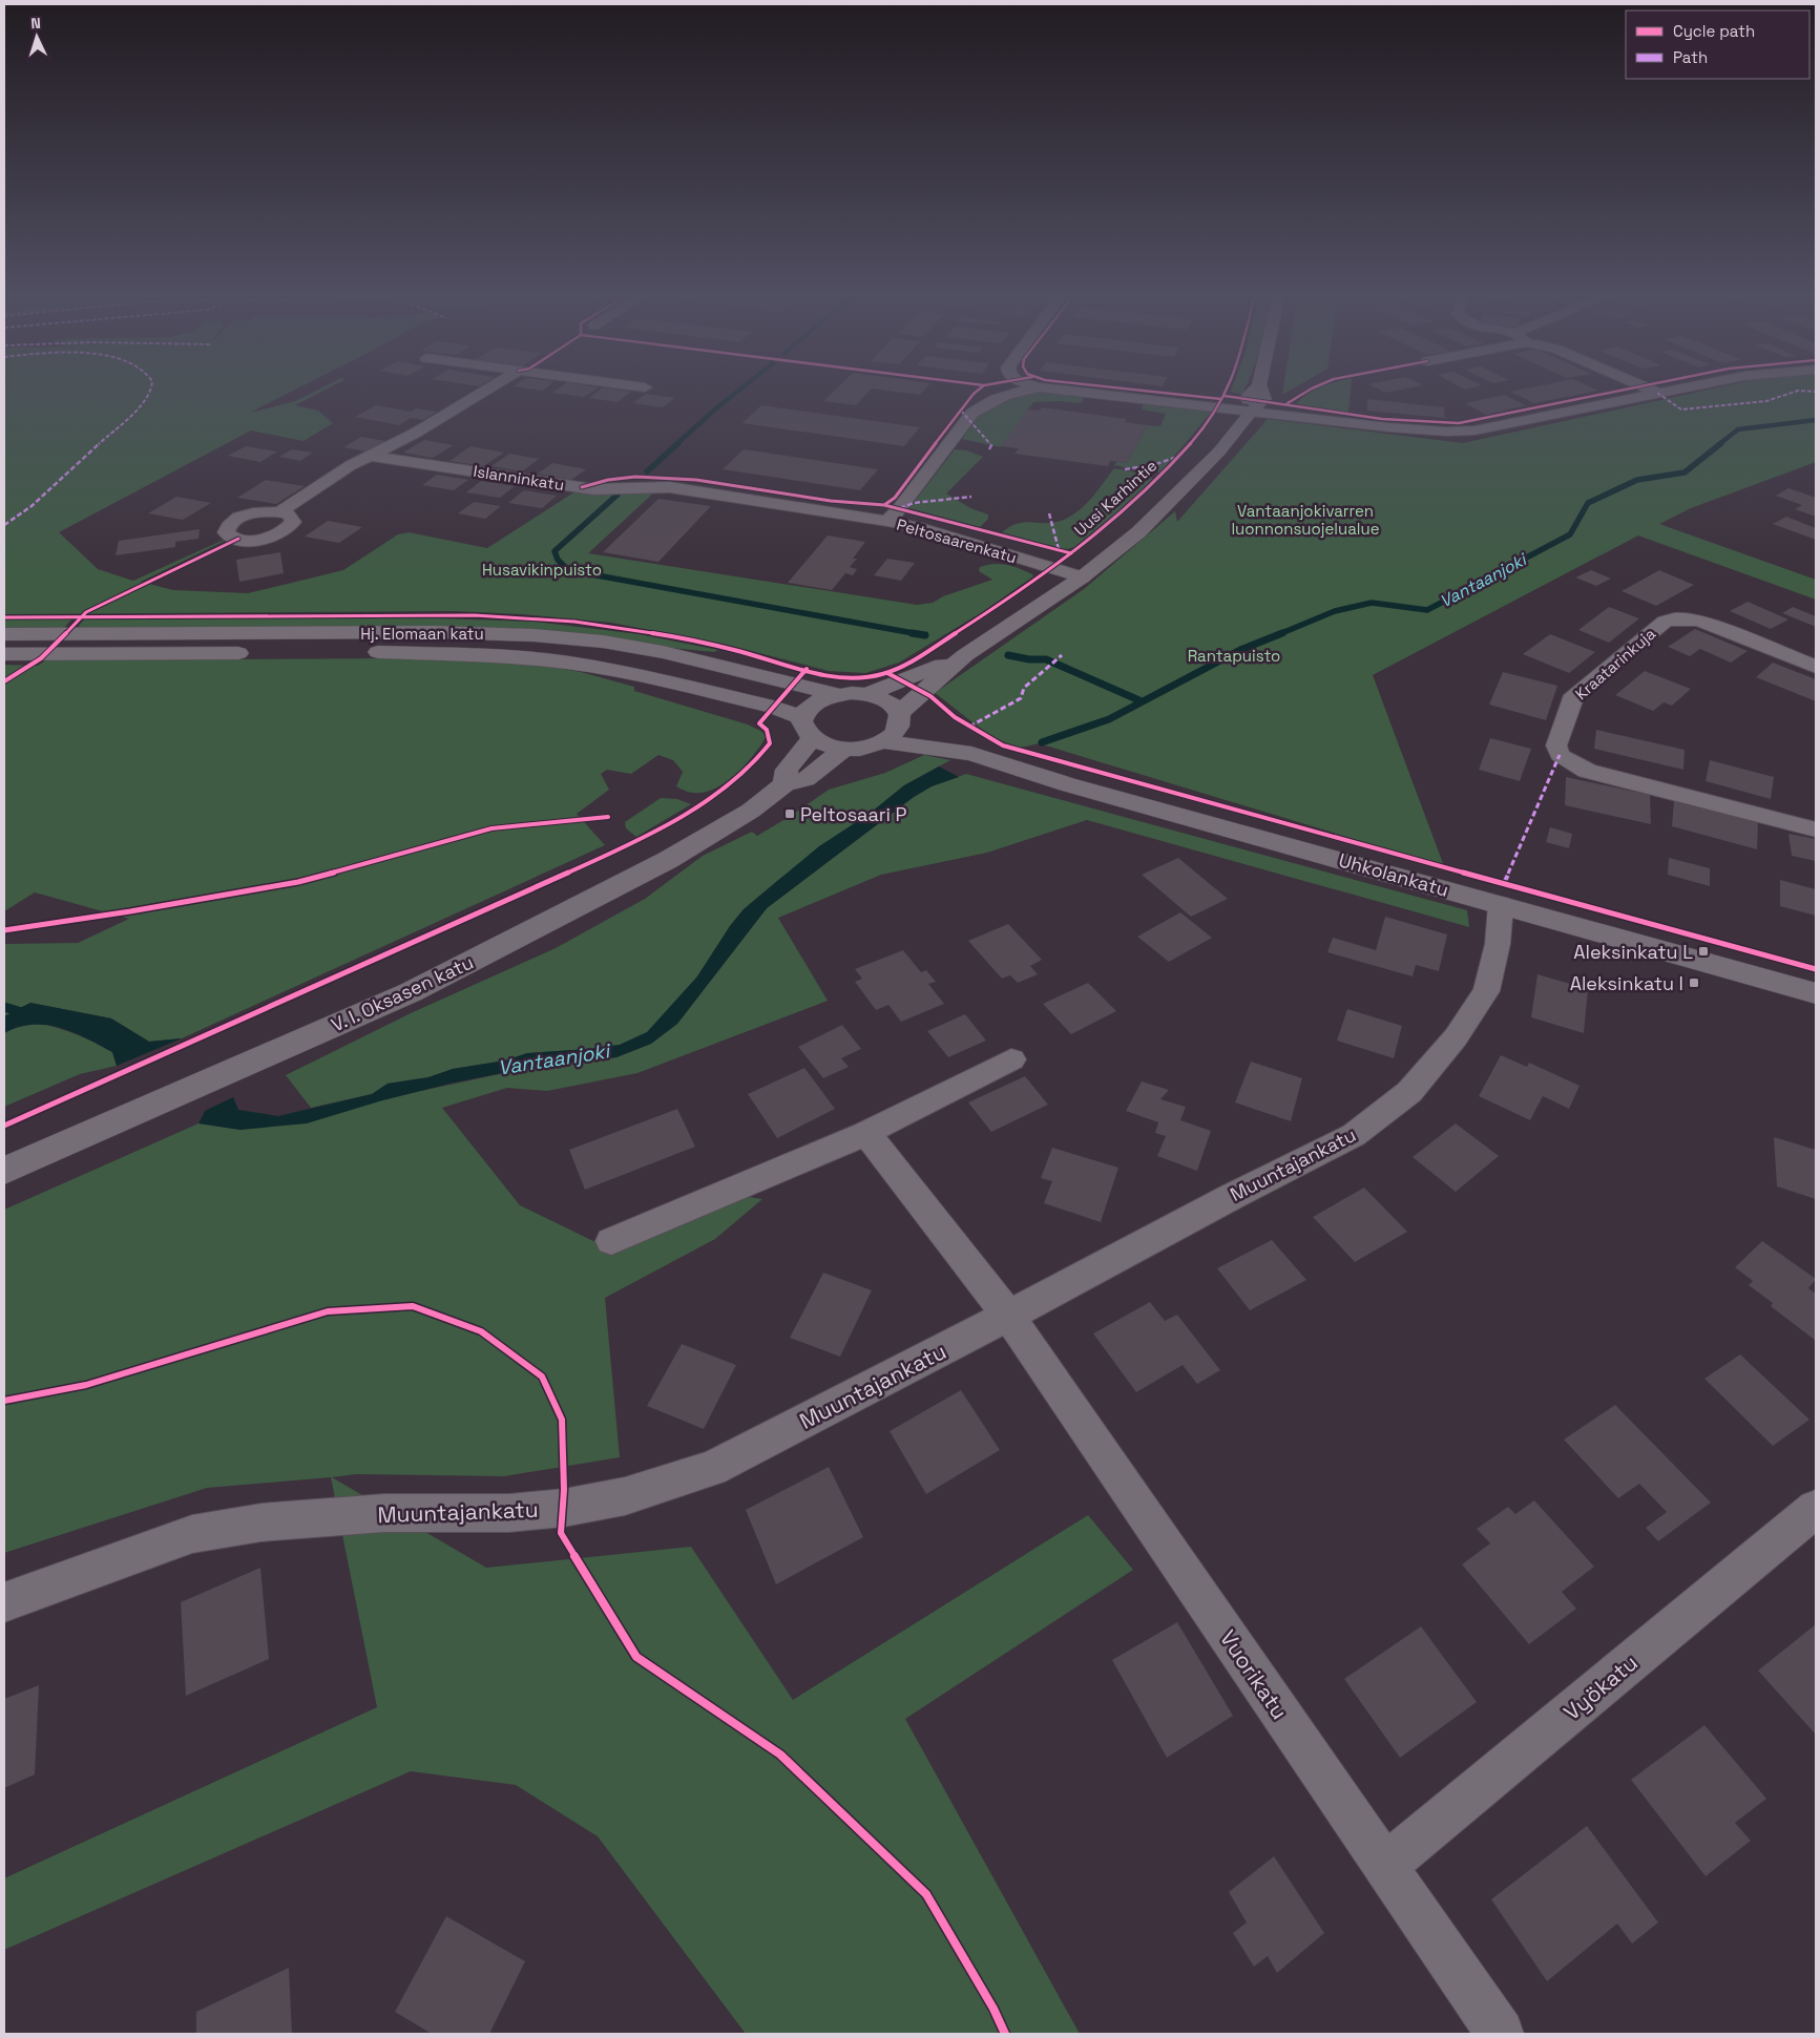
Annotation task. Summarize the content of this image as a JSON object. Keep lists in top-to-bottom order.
{
  "streets": {
    "street": [
      "Islanninkatu",
      "Peltosaarenkatu",
      "Hj. Elomaan katu",
      "Kraatarinkuja",
      "Uhkolankatu",
      "V. I. Oksasen katu",
      "Muuntajankatu",
      "Vuorikatu",
      "Vyökatu"
    ],
    "cycle path": ["Uusi Karhintie"]
  },
  "crossings": [
    ["Islanninkatu", "Peltosaarenkatu"],
    ["Hj. Elomaan katu", "Uhkolankatu"],
    ["Hj. Elomaan katu", "V. I. Oksasen katu"],
    ["Uhkolankatu", "V. I. Oksasen katu"],
    ["Uhkolankatu", "Muuntajankatu"],
    ["Muuntajankatu", "Vuorikatu"],
    ["Vuorikatu", "Vyökatu"]
  ],
  "water": ["Vantaanjoki"],
  "parks": ["Vantaanjokivarren luonnonsuojelualue", "Husavikinpuisto", "Rantapuisto"],
  "places": {
    "transit": ["Peltosaari P", "Aleksinkatu L", "Aleksinkatu I"]
  },
  "legend": ["Cycle path", "Path"],
  "north": "top"
}
